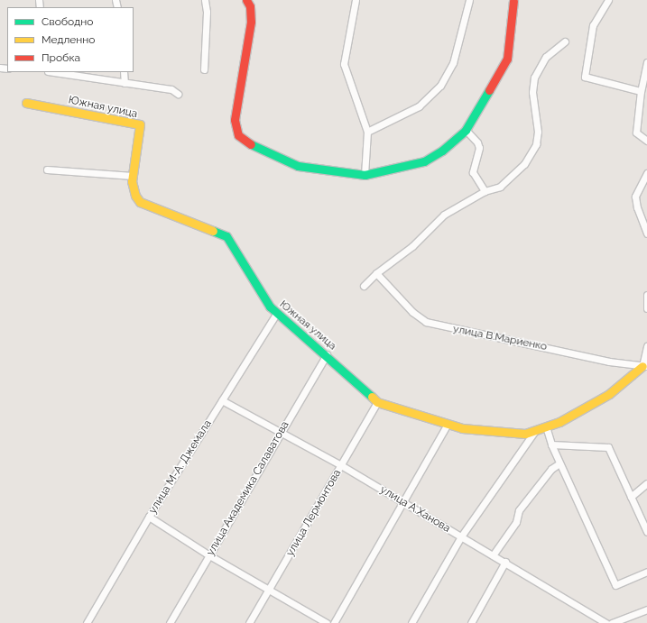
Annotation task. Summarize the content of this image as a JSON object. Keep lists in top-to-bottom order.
{
  "streets": {
    "street": [
      "Южная улица",
      "улица В.Мариенко",
      "улица М-А. Джемала",
      "улица Академика Салаватова",
      "улица А.Ханова",
      "улица Лермонтова"
    ]
  },
  "crossings": [
    ["Южная улица", "улица В.Мариенко"],
    ["Южная улица", "улица М-А. Джемала"],
    ["Южная улица", "улица Академика Салаватова"],
    ["Южная улица", "улица Лермонтова"],
    ["улица М-А. Джемала", "улица А.Ханова"],
    ["улица Академика Салаватова", "улица А.Ханова"],
    ["улица А.Ханова", "улица Лермонтова"]
  ],
  "legend": ["Свободно", "Медленно", "Пробка"]
}
